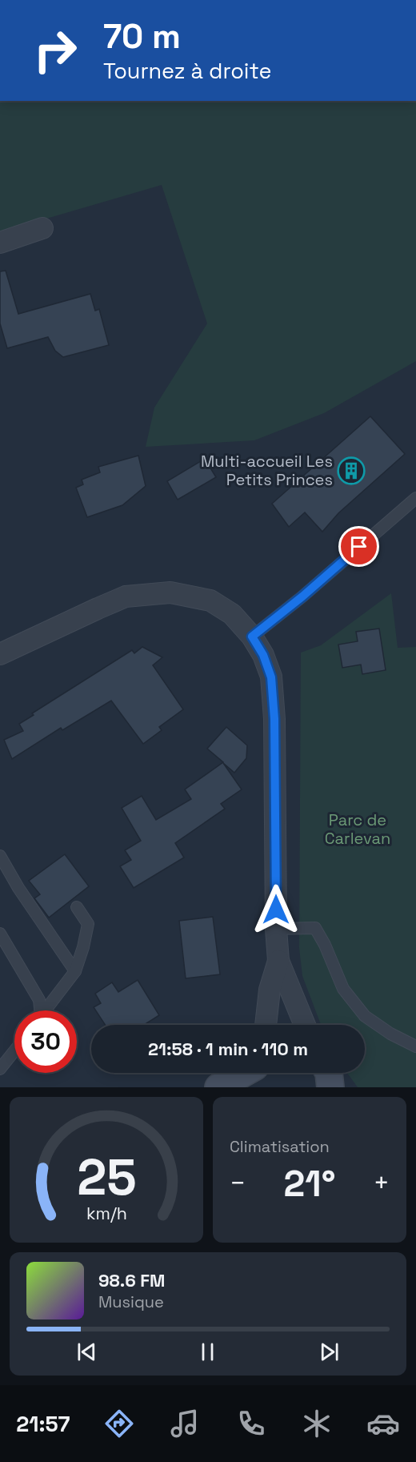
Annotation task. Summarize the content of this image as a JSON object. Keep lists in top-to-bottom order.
{
  "parks": ["Parc de Carlevan"],
  "places": {
    "building": ["Multi-accueil Les Petits Princes"]
  },
  "page": {
    "turn": ["70 m", "Tournez à droite"],
    "limit": "30",
    "trip": "21:58 · 1 min · 110 m",
    "tile": "Climatisation",
    "heat": ["−", "21°", "+"],
    "song": ["98.6 FM", "Musique"],
    "tabs": "21:57",
    "gauge": ["25", "km/h"]
  }
}
